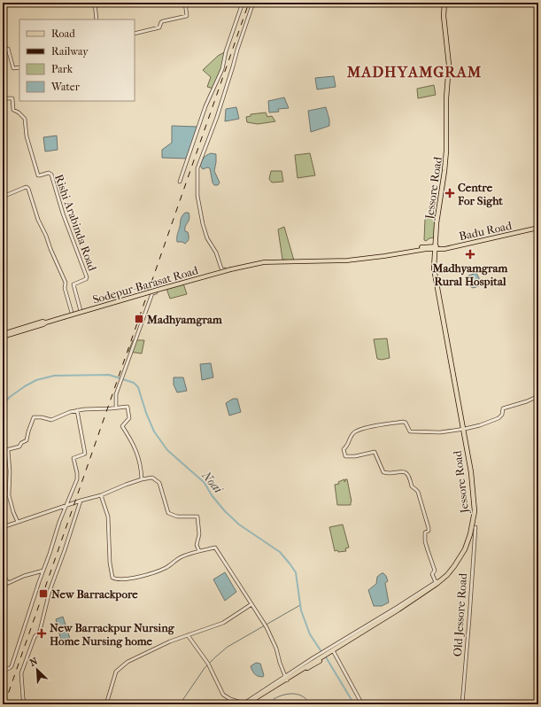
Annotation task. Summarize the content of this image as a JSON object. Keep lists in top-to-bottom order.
{
  "streets": {
    "highway": ["Jessore Road"],
    "main road": ["Badu Road", "Sodepur-Barasat Road"],
    "street": ["Rishi Arabinda Road", "Old Jessore Road"]
  },
  "crossings": [
    ["Jessore Road", "Badu Road"],
    ["Badu Road", "Sodepur-Barasat Road"]
  ],
  "districts": ["MADHYAMGRAM"],
  "water": ["Noai"],
  "places": {
    "health": ["Centre For Sight", "Madhyamgram Rural Hospital", "New Barrackpur Nursing Home Nursing home"],
    "transit": ["Madhyamgram", "New Barrackpore"]
  },
  "legend": [
    "Road",
    "Railway",
    "Park",
    "Water"
  ],
  "north": "top left"
}
